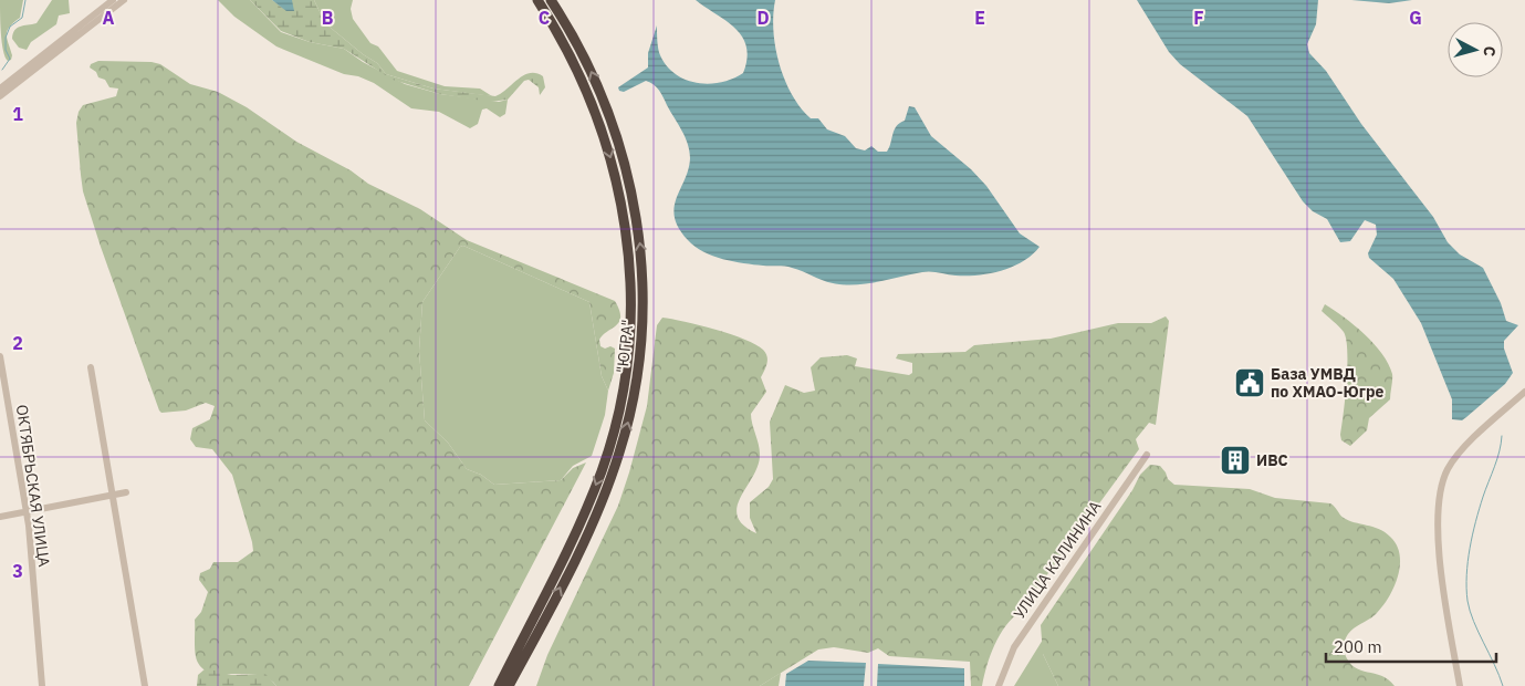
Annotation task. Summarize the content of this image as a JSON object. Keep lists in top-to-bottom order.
{
  "streets": {
    "highway": ["\"ЮГРА\""],
    "street": ["ОКТЯБРЬСКАЯ УЛИЦА", "УЛИЦА КАЛИНИНА"]
  },
  "places": {
    "public building": ["База УМВД по ХМАО-Югре"],
    "building": ["ИВС"]
  },
  "scale_bar": "200 m",
  "north": "right",
  "grid": {
    "columns": [
      "A",
      "B",
      "C",
      "D",
      "E",
      "F",
      "G"
    ],
    "rows": ["1", "2", "3"]
  }
}
